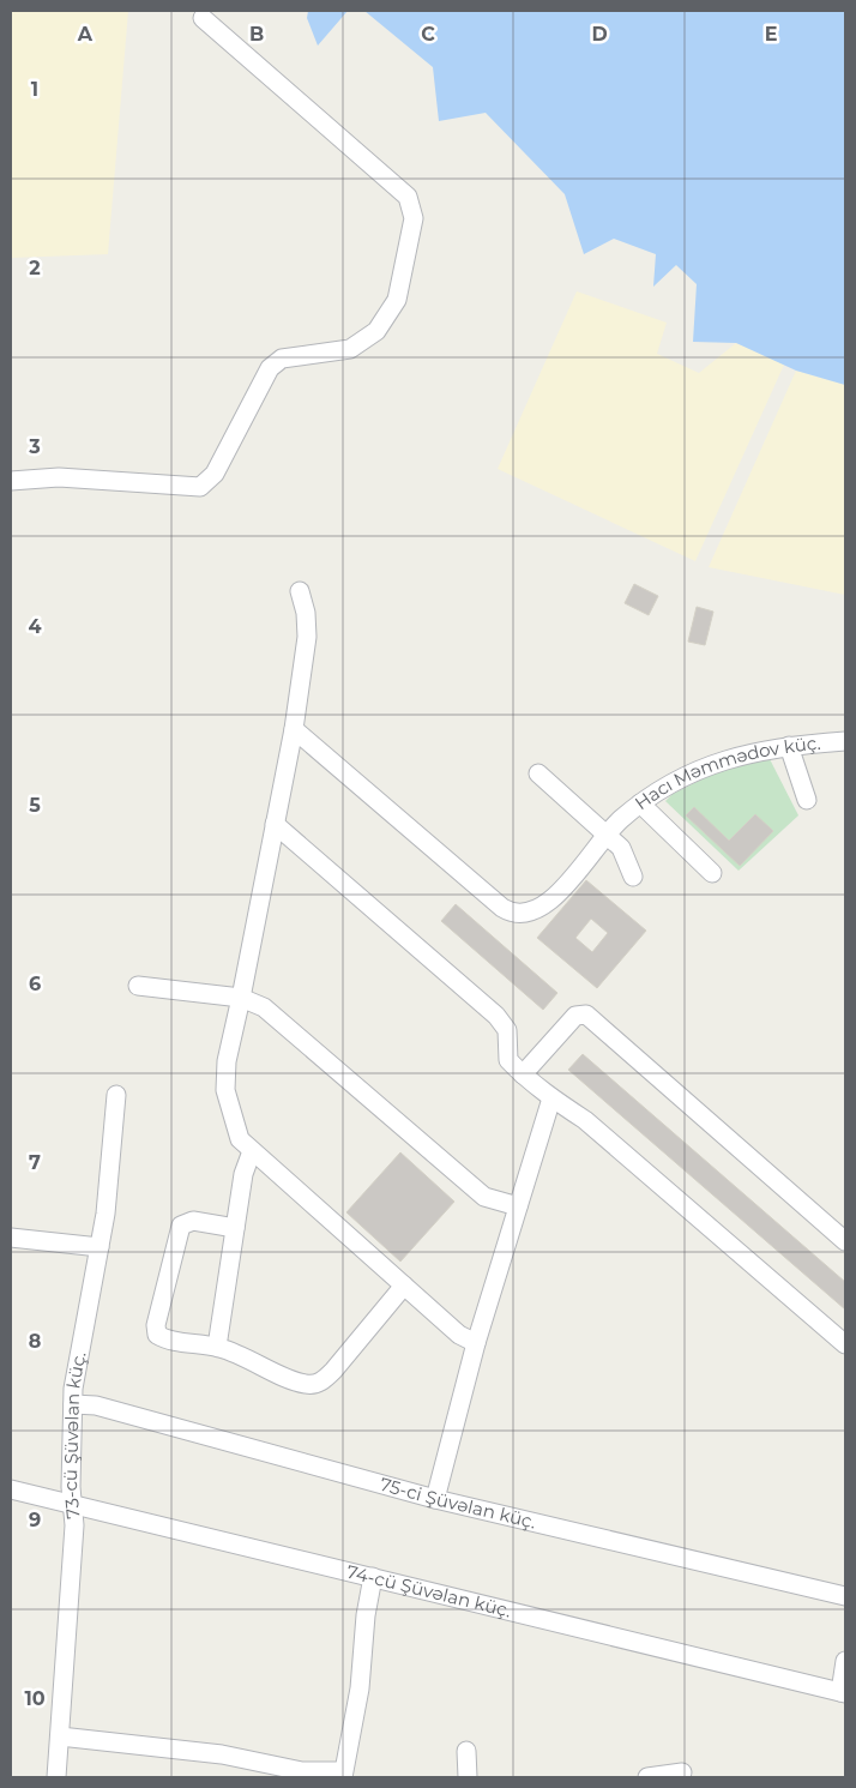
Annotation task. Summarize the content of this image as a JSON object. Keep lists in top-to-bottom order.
{
  "streets": {
    "street": [
      "Hacı Məmmədov küç.",
      "73-cü Şüvəlan küç.",
      "75-ci Şüvəlan küç.",
      "74-cü Şüvəlan küç."
    ]
  },
  "crossings": [
    ["73-cü Şüvəlan küç.", "75-ci Şüvəlan küç."],
    ["73-cü Şüvəlan küç.", "74-cü Şüvəlan küç."]
  ],
  "grid": {
    "columns": [
      "A",
      "B",
      "C",
      "D",
      "E"
    ],
    "rows": [
      "1",
      "2",
      "3",
      "4",
      "5",
      "6",
      "7",
      "8",
      "9",
      "10"
    ]
  }
}
